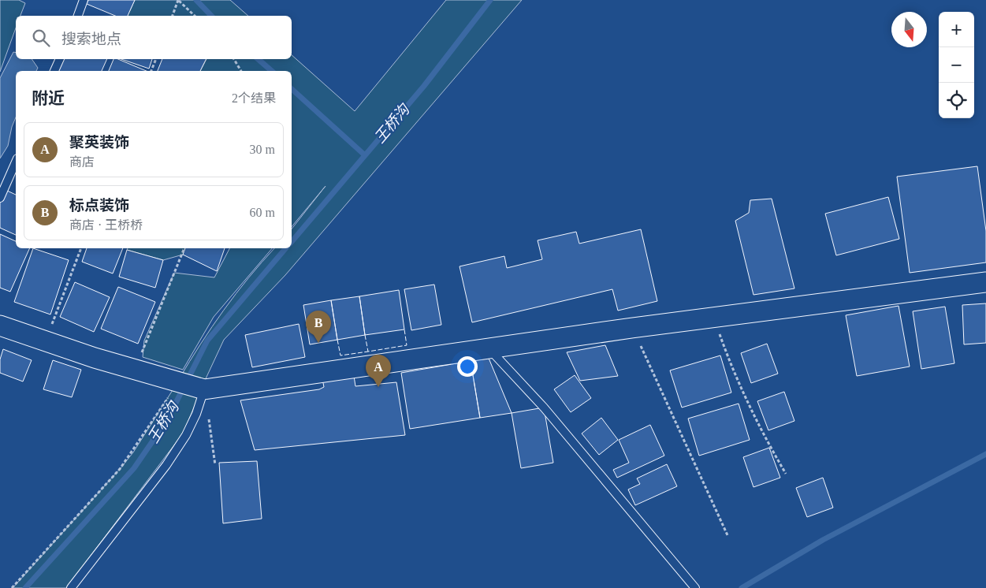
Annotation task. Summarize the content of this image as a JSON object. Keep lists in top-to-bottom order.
{
  "water": ["王桥沟"],
  "north": "bottom",
  "page": {
    "map_buttons": ["+", "−"],
    "search": "搜索地点",
    "heading": ["附近", "2个结果"],
    "list": [
      {
        "mark": "A",
        "name": "聚英装饰",
        "note": "商店",
        "value": "30 m"
      },
      {
        "mark": "B",
        "name": "标点装饰",
        "note": "商店 · 王桥桥",
        "value": "60 m"
      }
    ],
    "pins": ["B", "A"]
  }
}
